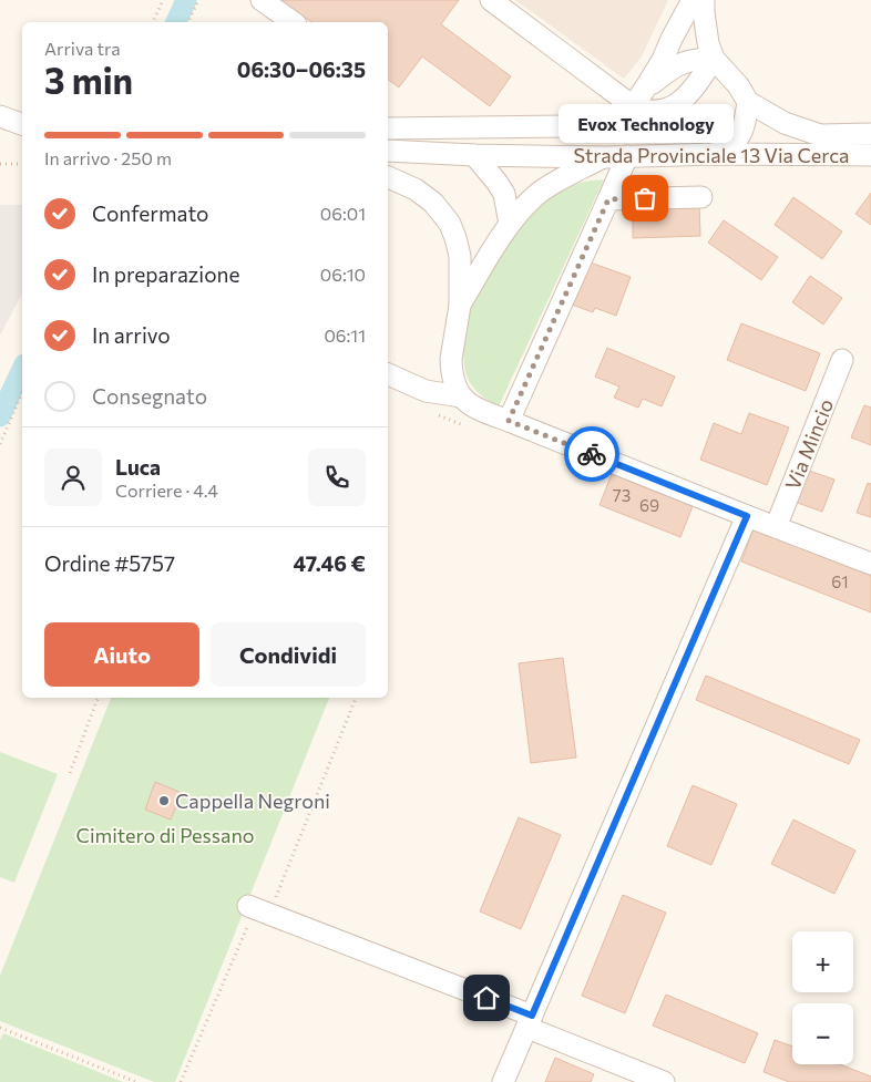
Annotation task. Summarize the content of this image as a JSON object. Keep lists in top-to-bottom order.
{
  "streets": {
    "street": ["Strada Provinciale 13 Via Cerca", "Via Mincio"]
  },
  "parks": ["Cimitero di Pessano"],
  "places": ["Evox Technology", "Cappella Negroni"],
  "house_numbers": ["73", "69", "61"],
  "page": {
    "heading": ["3 min", "Arriva tra", "06:30–06:35"],
    "panel": [
      "Luca",
      "Corriere · 4.4",
      "Ordine #5757",
      "47.46 €"
    ],
    "bubble": "Evox Technology",
    "bar": "In arrivo · 250 m",
    "list": [
      ["Confermato", "06:01"],
      ["In preparazione", "06:10"],
      ["In arrivo", "06:11"],
      "Consegnato"
    ],
    "buttons": ["Aiuto", "Condividi"],
    "map_buttons": ["+", "−"]
  }
}
